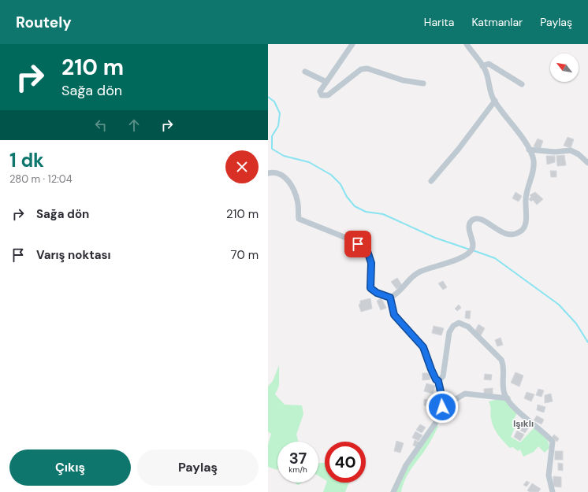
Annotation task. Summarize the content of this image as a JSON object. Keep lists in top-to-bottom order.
{
  "districts": ["Işıklı"],
  "north": "top left",
  "page": {
    "header": "Routely",
    "nav": ["Harita", "Katmanlar", "Paylaş"],
    "turn": ["210 m", "Sağa dön"],
    "heading": ["1 dk", "280 m · 12:04"],
    "list": [
      {
        "name": "Sağa dön",
        "value": "210 m"
      },
      {
        "name": "Varış noktası",
        "value": "70 m"
      }
    ],
    "speed": "37 km/h",
    "limit": "40",
    "buttons": ["Çıkış", "Paylaş"]
  }
}
